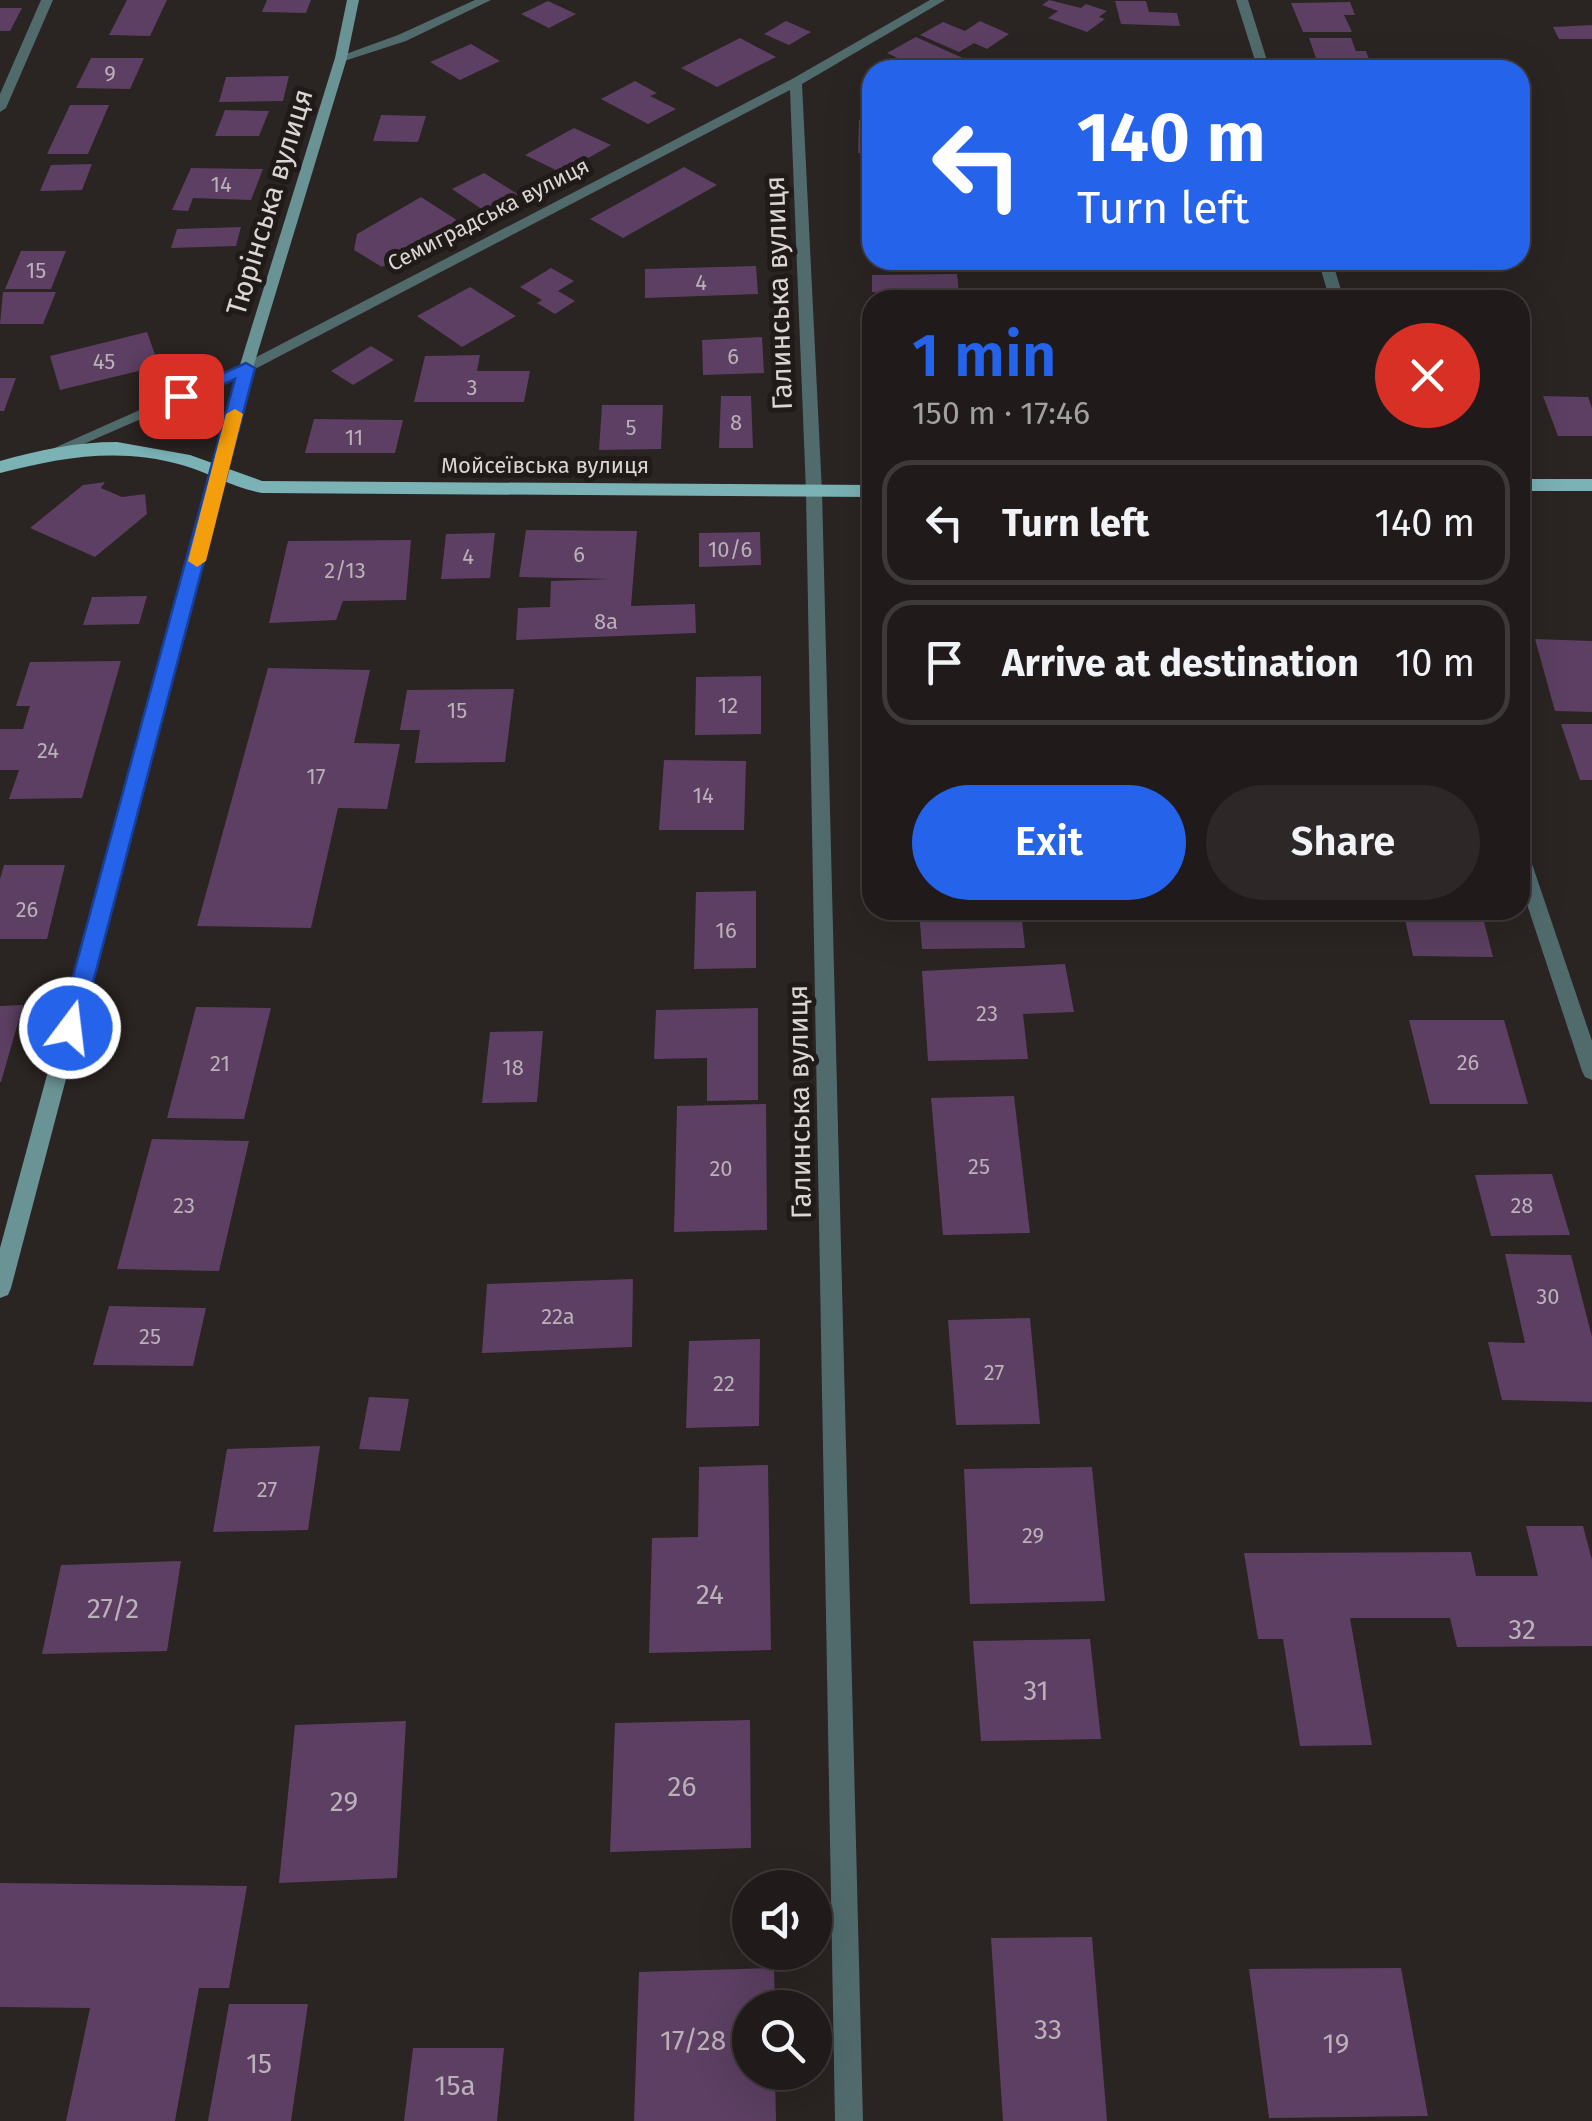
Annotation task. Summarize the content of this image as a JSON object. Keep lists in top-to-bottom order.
{
  "streets": {
    "main road": ["Тюрінська вулиця", "Семиградська вулиця", "Мойсеївська вулиця"],
    "street": ["Галинська вулиця"]
  },
  "crossings": [
    ["Тюрінська вулиця", "Семиградська вулиця"],
    ["Тюрінська вулиця", "Мойсеївська вулиця"],
    ["Семиградська вулиця", "Галинська вулиця"],
    ["Семиградська вулиця", "Мойсеївська вулиця"],
    ["Галинська вулиця", "Мойсеївська вулиця"]
  ],
  "house_numbers": [
    "9",
    "14",
    "15",
    "4",
    "6",
    "45",
    "3",
    "8",
    "5",
    "11",
    "10/6",
    "6",
    "4",
    "2/13",
    "8а",
    "12",
    "15",
    "24",
    "17",
    "14",
    "26",
    "16",
    "23",
    "26",
    "21",
    "18",
    "25",
    "20",
    "23",
    "28",
    "30",
    "22а",
    "25",
    "27",
    "22",
    "27",
    "29",
    "24",
    "27/2",
    "32",
    "31",
    "26",
    "29",
    "33",
    "17/28",
    "19",
    "15",
    "15а"
  ],
  "page": {
    "turn": ["140 m", "Turn left"],
    "heading": ["1 min", "150 m · 17:46"],
    "list": [
      {
        "name": "Turn left",
        "value": "140 m"
      },
      {
        "name": "Arrive at destination",
        "value": "10 m"
      }
    ],
    "buttons": ["Exit", "Share"]
  }
}
